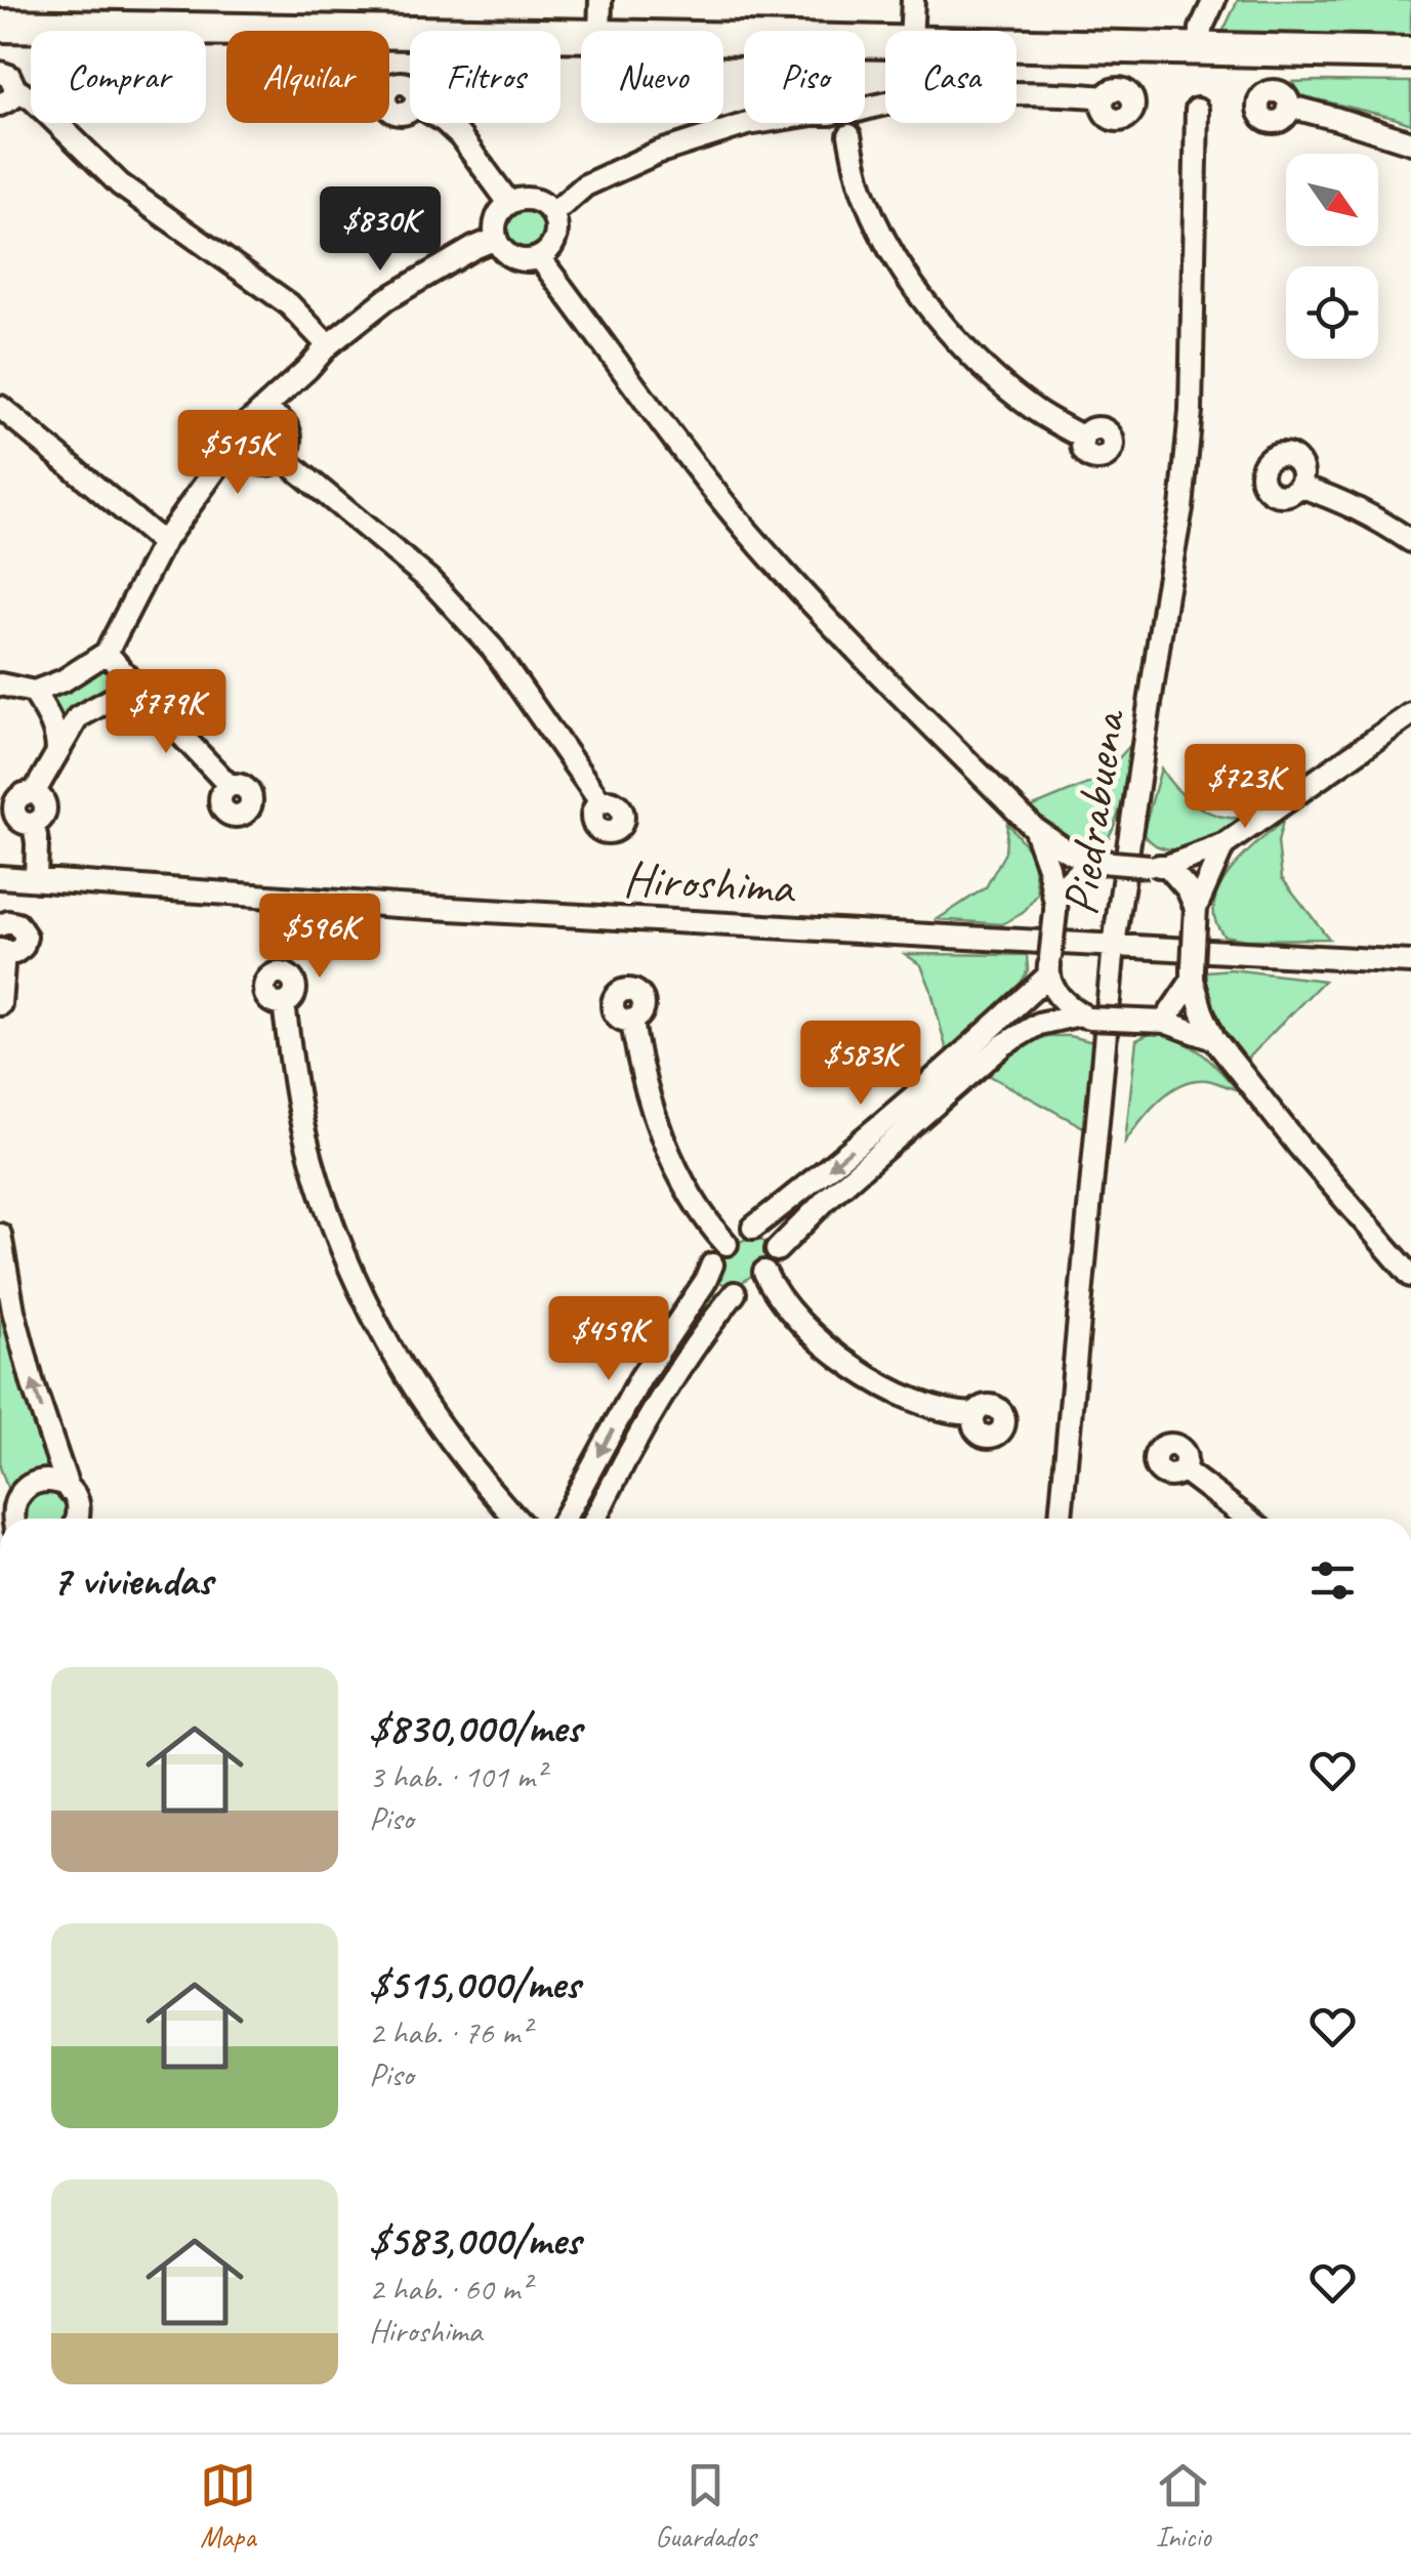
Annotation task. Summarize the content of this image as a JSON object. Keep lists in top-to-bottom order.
{
  "streets": {
    "street": ["Piedrabuena", "Hiroshima"]
  },
  "crossings": [
    ["Piedrabuena", "Hiroshima"]
  ],
  "north": "bottom right",
  "page": {
    "chip": [
      "Comprar",
      "Alquilar",
      "Filtros",
      "Nuevo",
      "Piso",
      "Casa"
    ],
    "price": [
      "$830K",
      "$515K",
      "$779K",
      "$723K",
      "$596K",
      "$583K",
      "$459K"
    ],
    "heading": "7 viviendas",
    "list": [
      {
        "name": "$830,000/mes",
        "note": "3 hab. · 101 m² · Piso"
      },
      {
        "name": "$515,000/mes",
        "note": "2 hab. · 76 m² · Piso"
      },
      {
        "name": "$583,000/mes",
        "note": "2 hab. · 60 m² · Hiroshima"
      }
    ],
    "tabs": ["Mapa", "Guardados", "Inicio"]
  }
}
